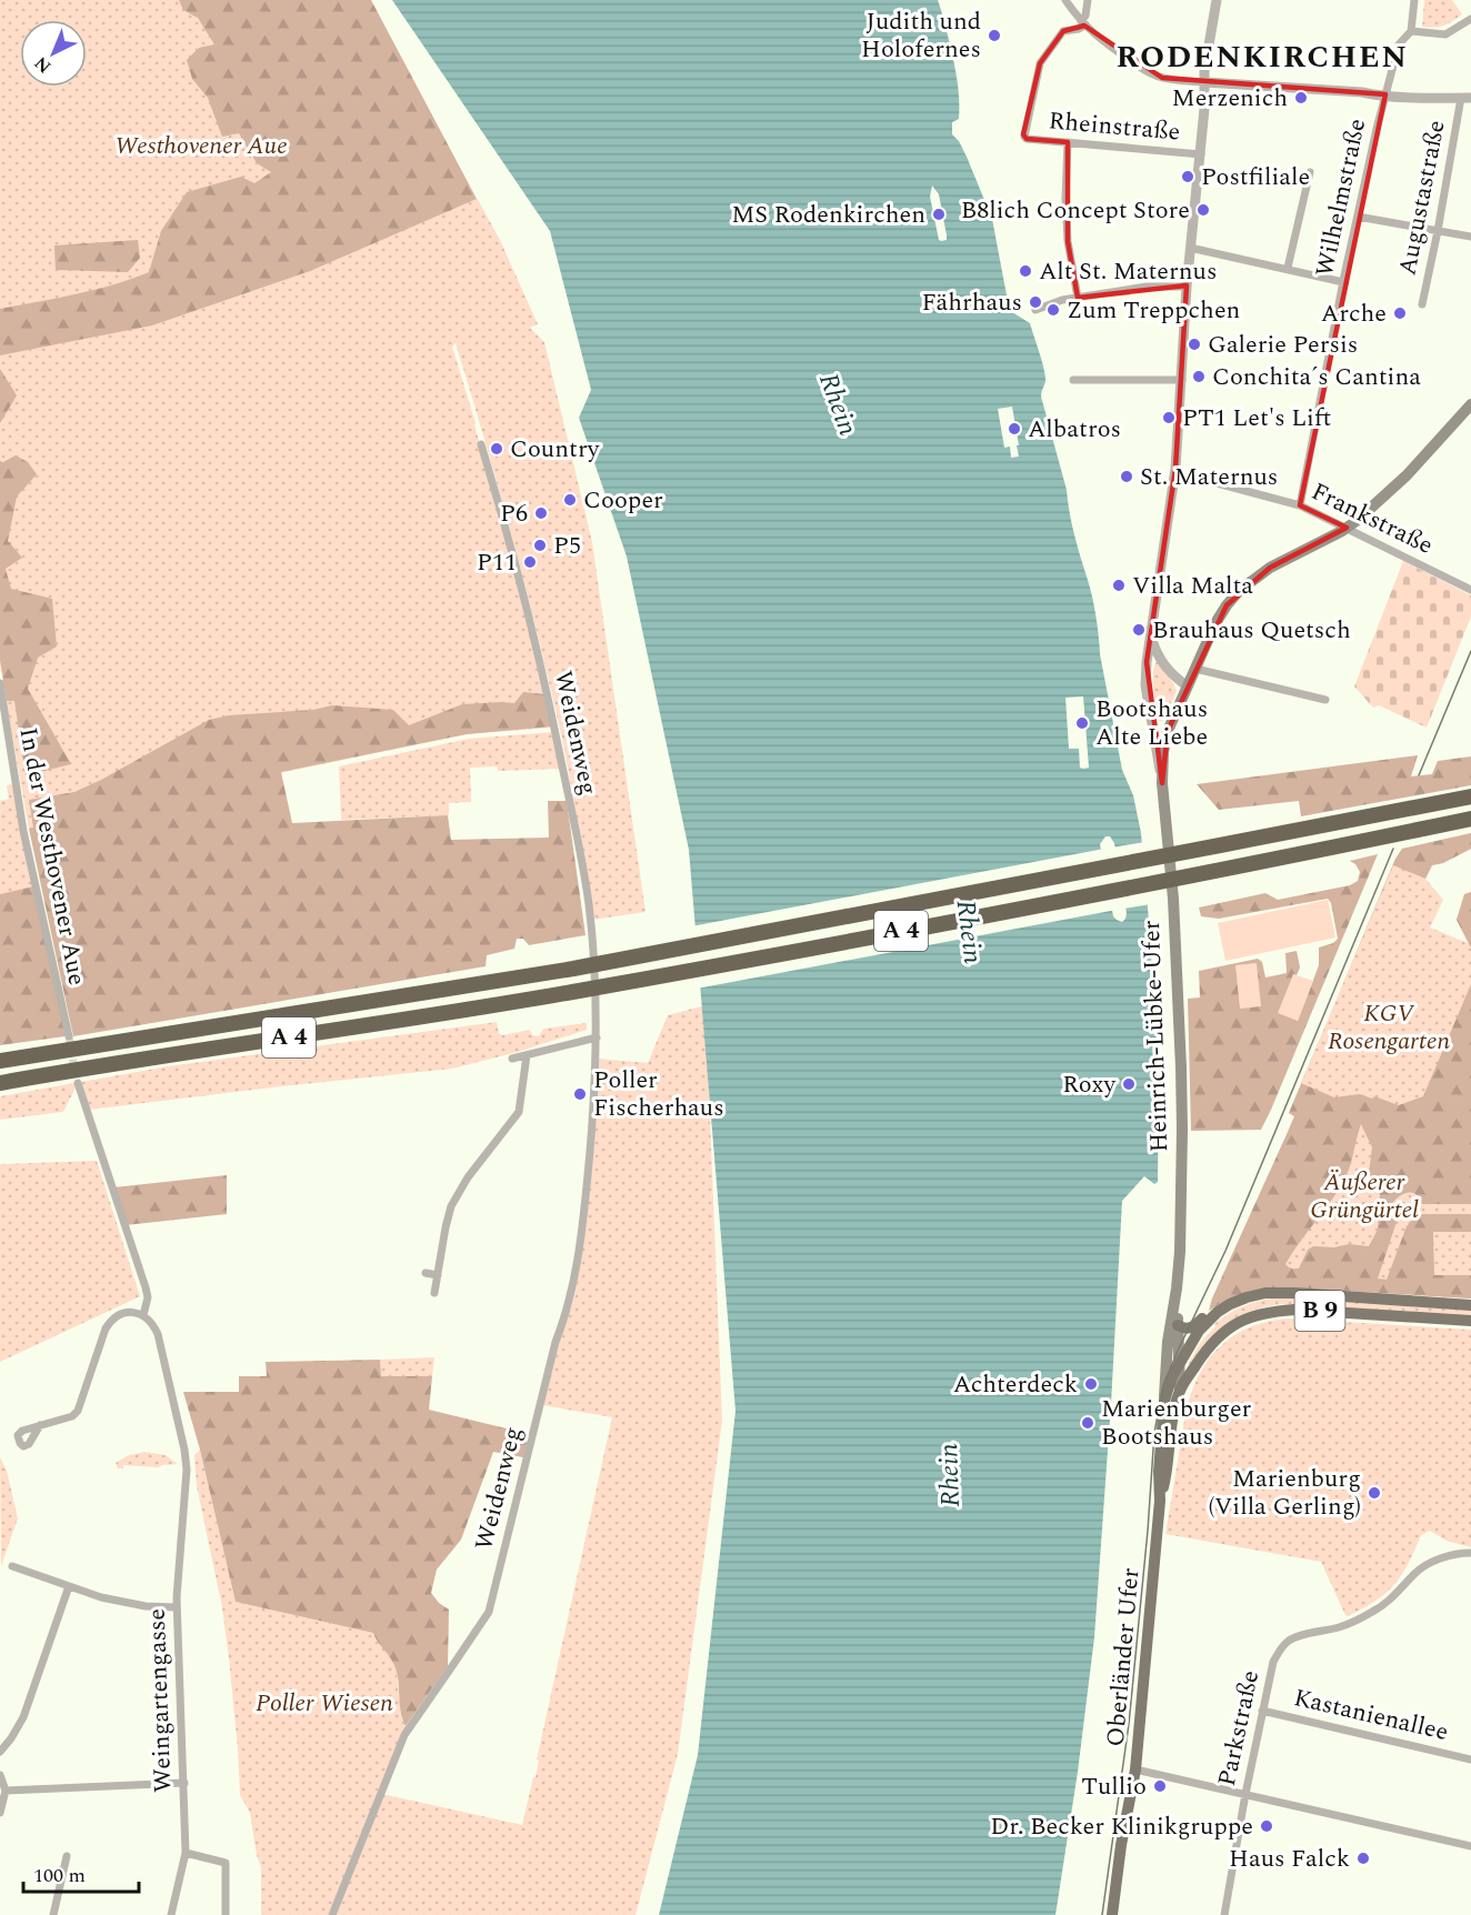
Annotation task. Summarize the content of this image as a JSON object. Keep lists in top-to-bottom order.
{
  "streets": {
    "highway": ["A 4"],
    "main road": ["Heinrich-Lübke-Ufer", "B 9", "Oberländer Ufer"],
    "street": [
      "Rheinstraße",
      "Wilhelmstraße",
      "Augustastraße",
      "Frankstraße",
      "Weidenweg",
      "In der Westhovener Aue",
      "Weingartengasse",
      "Kastanienallee",
      "Parkstraße"
    ]
  },
  "crossings": [
    ["Wilhelmstraße", "Frankstraße"],
    ["Frankstraße", "Heinrich-Lübke-Ufer"],
    ["Heinrich-Lübke-Ufer", "B 9"],
    ["Heinrich-Lübke-Ufer", "Oberländer Ufer"],
    ["B 9", "Oberländer Ufer"],
    ["Kastanienallee", "Parkstraße"]
  ],
  "districts": ["RODENKIRCHEN"],
  "water": ["Rhein"],
  "parks": [
    "Westhovener Aue",
    "KGV Rosengarten",
    "Äußerer Grüngürtel",
    "Poller Wiesen"
  ],
  "places": [
    "Judith und Holofernes",
    "Merzenich",
    "Postfiliale",
    "B8lich Concept Store",
    "MS Rodenkirchen",
    "Alt St. Maternus",
    "Fährhaus",
    "Zum Treppchen",
    "Arche",
    "Galerie Persis",
    "Conchita´s Cantina",
    "PT1 Let's Lift",
    "Albatros",
    "Country",
    "St. Maternus",
    "Cooper",
    "P6",
    "P5",
    "P11",
    "Villa Malta",
    "Brauhaus Quetsch",
    "Bootshaus Alte Liebe",
    "Roxy",
    "Poller Fischerhaus",
    "Achterdeck",
    "Marienburger Bootshaus",
    "Marienburg (Villa Gerling)",
    "Tullio",
    "Dr. Becker Klinikgruppe",
    "Haus Falck"
  ],
  "scale_bar": "100 m",
  "north": "bottom left"
}
